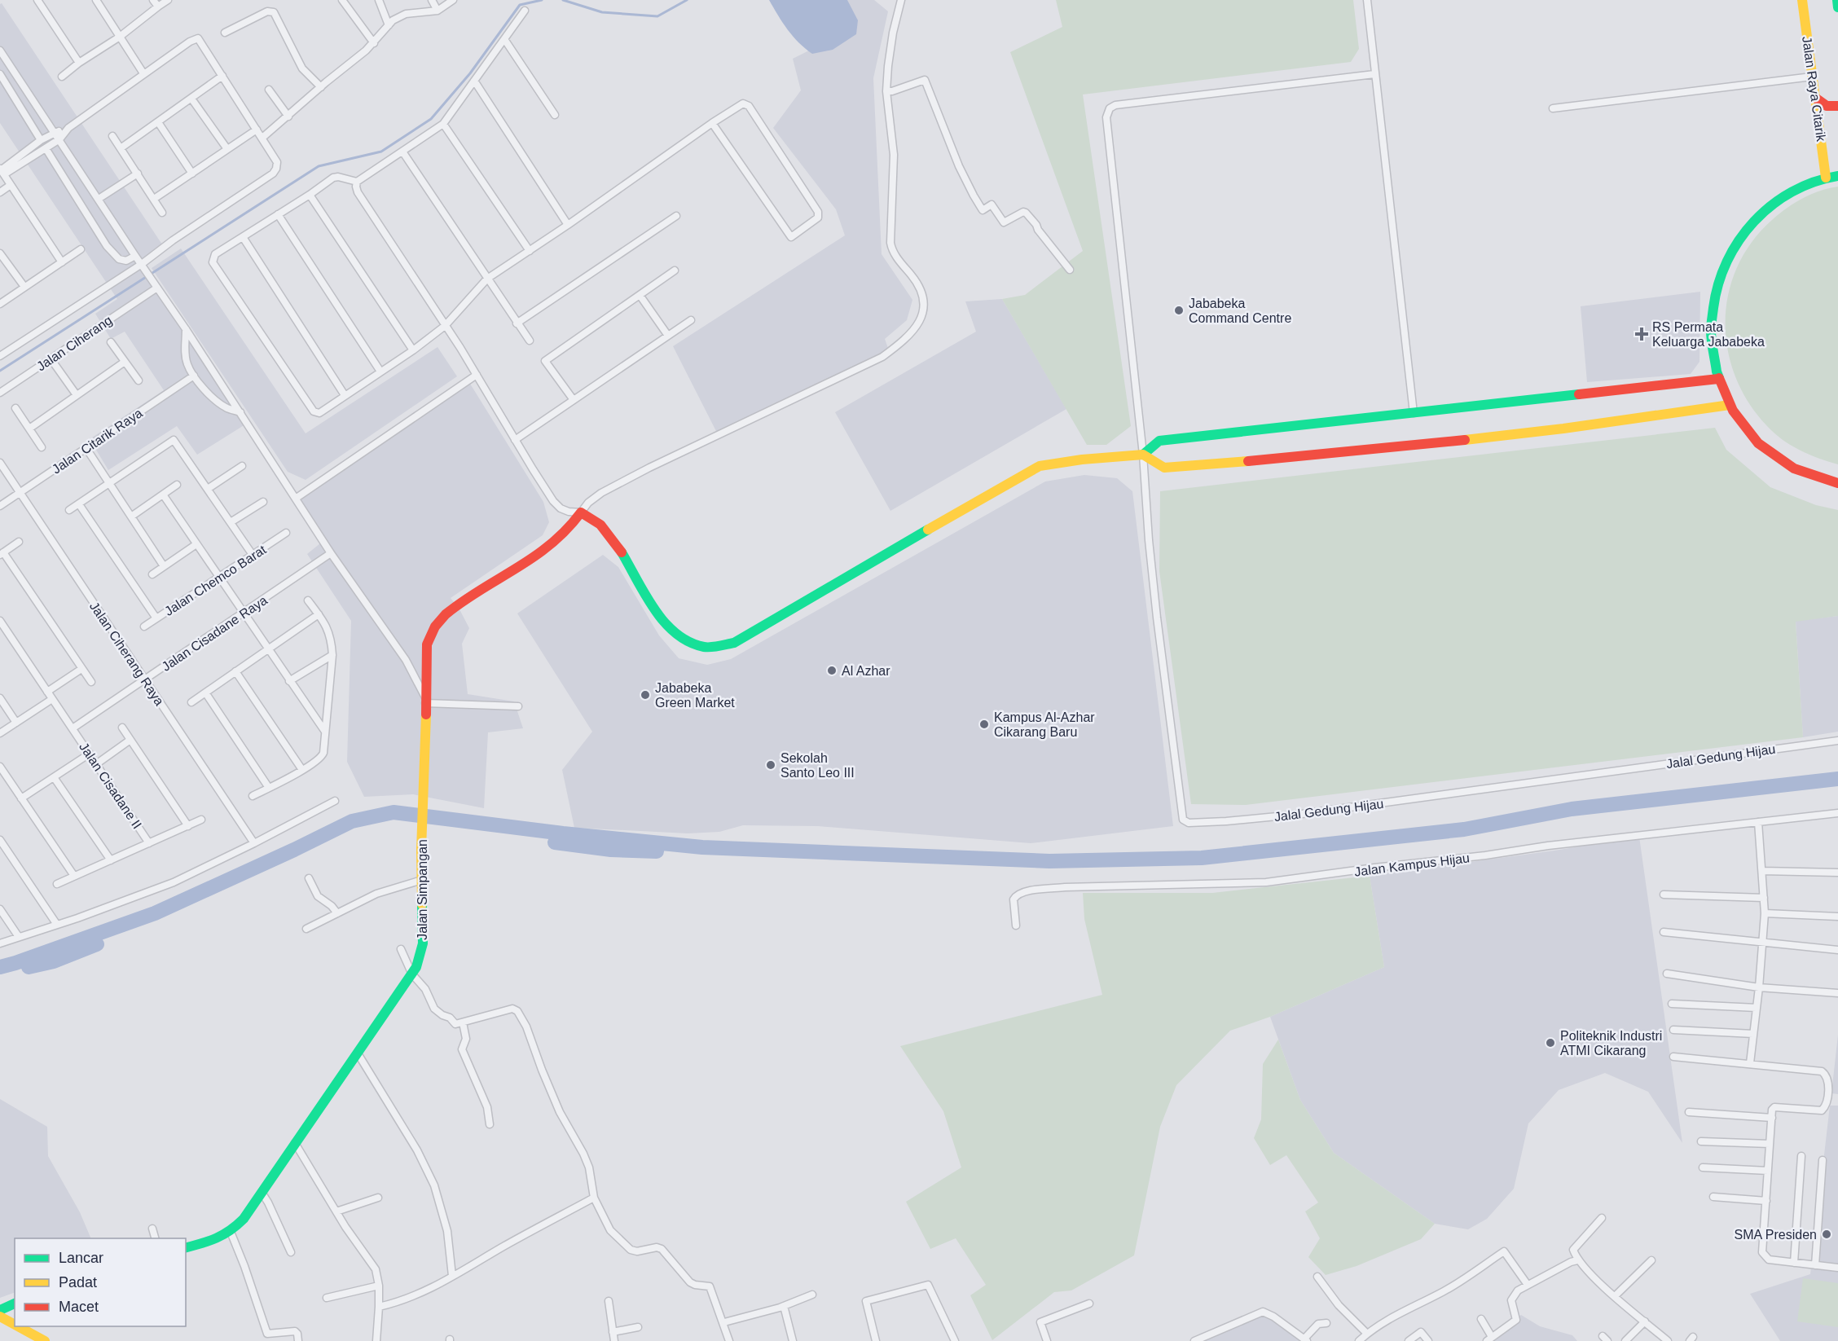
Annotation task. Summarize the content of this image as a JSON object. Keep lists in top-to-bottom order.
{
  "streets": {
    "street": [
      "Jalan Raya Citarik",
      "Jalan Ciherang",
      "Jalan Citarik Raya",
      "Jalan Chemco Barat",
      "Jalan Cisadane Raya",
      "Jalan Ciherang Raya",
      "Jalal Gedung Hijau",
      "Jalan Cisadane II",
      "Jalan Kampus Hijau",
      "Jalan Simpangan"
    ]
  },
  "crossings": [
    ["Jalan Citarik Raya", "Jalan Ciherang Raya"],
    ["Jalan Cisadane Raya", "Jalan Ciherang Raya"],
    ["Jalan Cisadane Raya", "Jalan Cisadane II"]
  ],
  "places": {
    "other": [
      "Jababeka Command Centre",
      "Al Azhar",
      "Jababeka Green Market",
      "Kampus Al-Azhar Cikarang Baru",
      "Sekolah Santo Leo III",
      "Politeknik Industri ATMI Cikarang",
      "SMA Presiden"
    ],
    "health": ["RS Permata Keluarga Jababeka"]
  },
  "legend": ["Lancar", "Padat", "Macet"]
}
